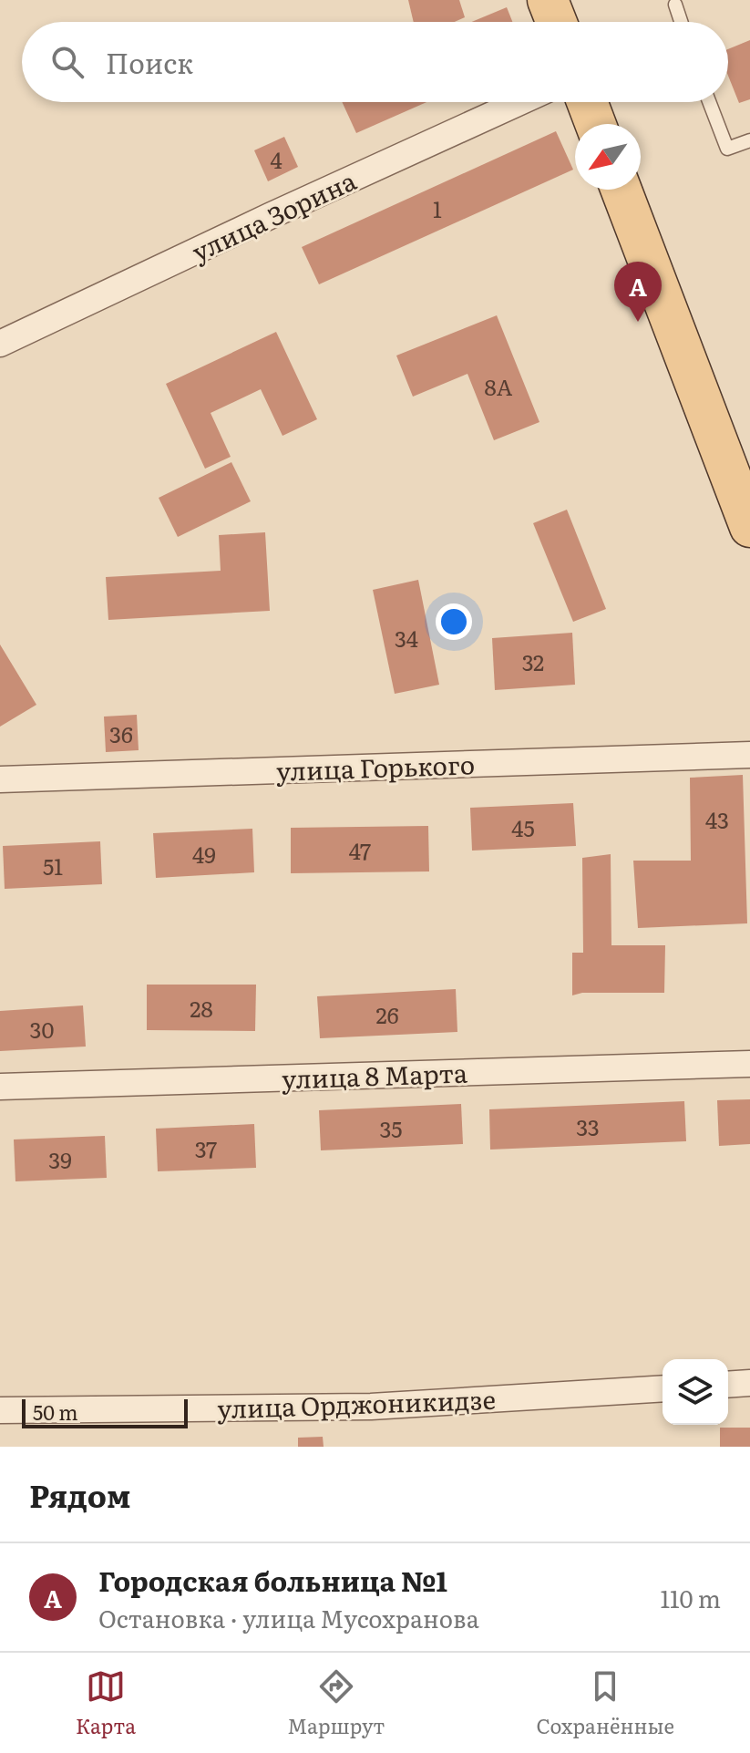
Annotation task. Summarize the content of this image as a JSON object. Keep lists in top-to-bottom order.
{
  "streets": {
    "street": [
      "улица Зорина",
      "улица Горького",
      "улица 8 Марта",
      "улица Орджоникидзе"
    ]
  },
  "house_numbers": [
    "4",
    "1",
    "8А",
    "34",
    "32",
    "36",
    "43",
    "45",
    "47",
    "49",
    "51",
    "28",
    "26",
    "30",
    "33",
    "35",
    "37",
    "39"
  ],
  "scale_bar": "50 m",
  "north": "bottom left",
  "page": {
    "search": "Поиск",
    "pins": "A",
    "scale": "50 m",
    "heading": "Рядом",
    "list": [
      {
        "mark": "A",
        "name": "Городская больница №1",
        "note": "Остановка · улица Мусохранова",
        "value": "110 m"
      }
    ],
    "nav": ["Карта", "Маршрут", "Сохранённые"]
  }
}
